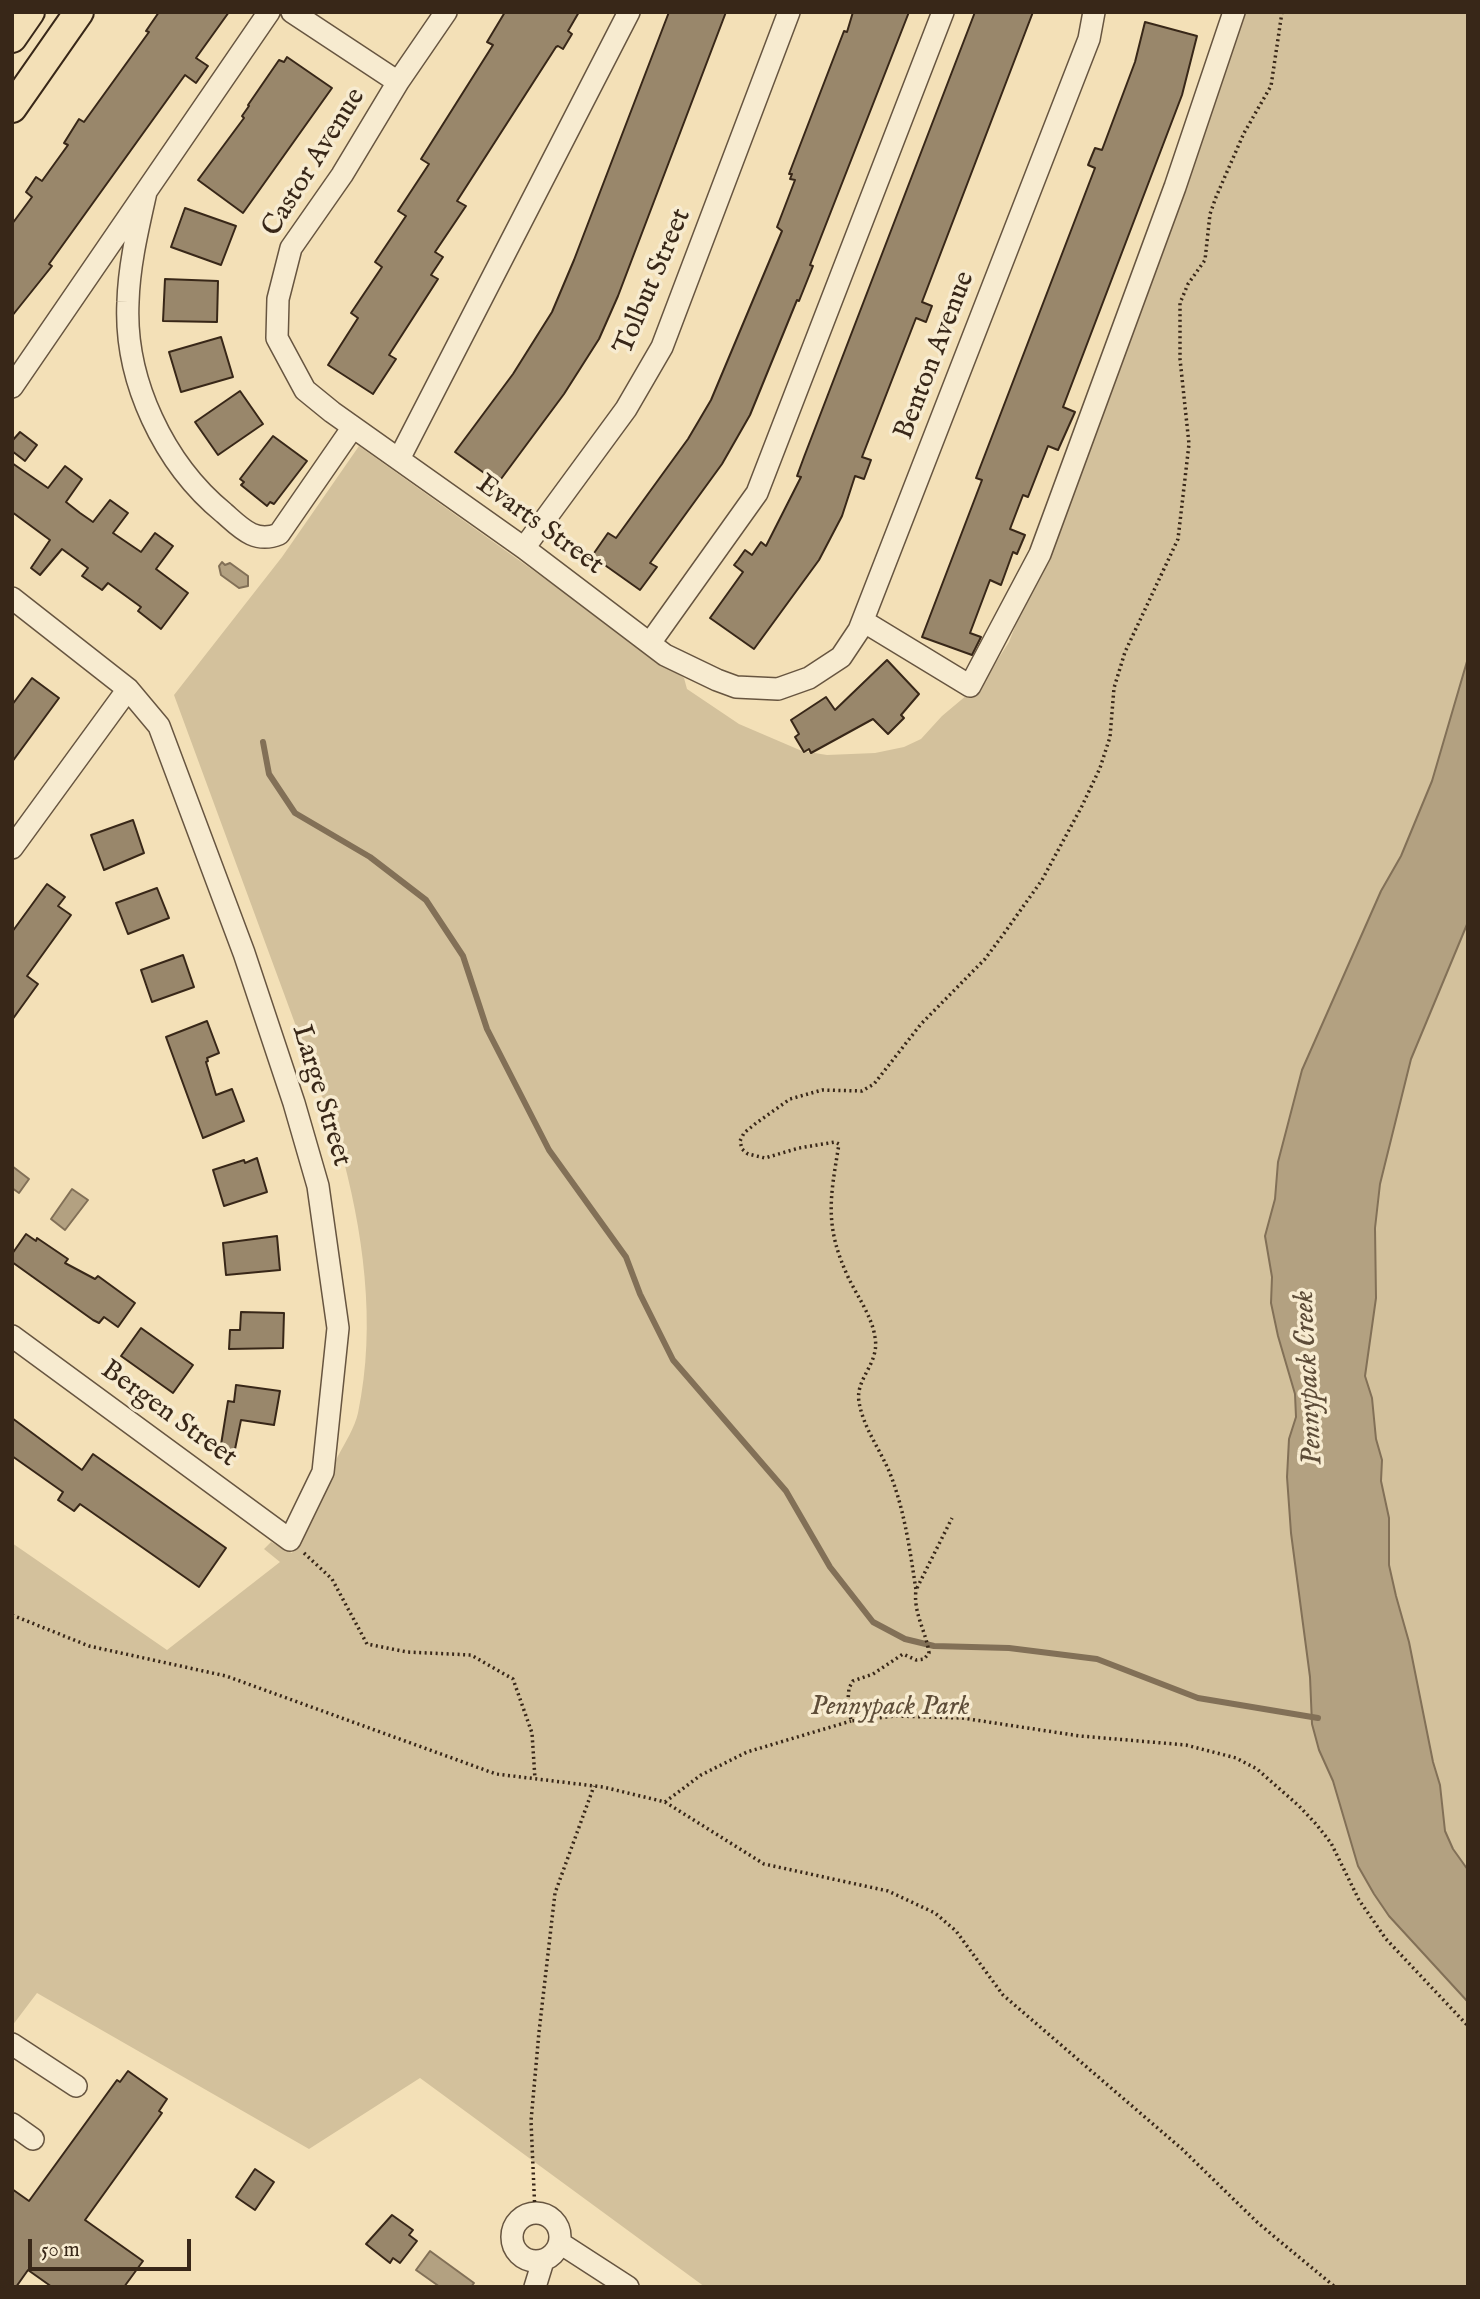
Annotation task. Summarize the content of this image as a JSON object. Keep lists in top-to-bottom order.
{
  "streets": {
    "street": [
      "Castor Avenue",
      "Tolbut Street",
      "Benton Avenue",
      "Evarts Street",
      "Large Street",
      "Bergen Street"
    ]
  },
  "crossings": [
    ["Castor Avenue", "Evarts Street"],
    ["Tolbut Street", "Evarts Street"],
    ["Benton Avenue", "Evarts Street"],
    ["Large Street", "Bergen Street"]
  ],
  "water": ["Pennypack Creek"],
  "parks": ["Pennypack Park"],
  "scale_bar": "50 m"
}
